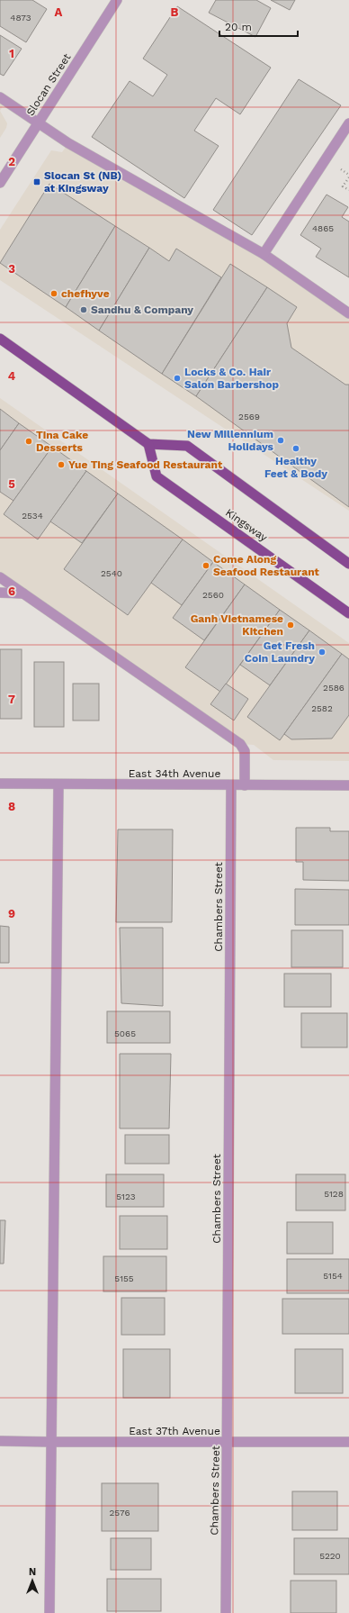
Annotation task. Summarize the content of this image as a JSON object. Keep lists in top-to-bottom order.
{
  "streets": {
    "main road": ["Kingsway"],
    "street": [
      "Slocan Street",
      "East 34th Avenue",
      "Chambers Street",
      "East 37th Avenue"
    ]
  },
  "crossings": [
    ["East 34th Avenue", "Chambers Street"],
    ["Chambers Street", "East 37th Avenue"]
  ],
  "places": {
    "transit": ["Slocan St (NB) at Kingsway"],
    "other": [
      "chefhyve",
      "Sandhu & Company",
      "Locks & Co. Hair Salon Barbershop",
      "New Millennium Holidays",
      "Tina Cake Desserts",
      "Healthy Feet & Body",
      "Yue Ting Seafood Restaurant",
      "Come Along Seafood Restaurant",
      "Ganh Vietnamese Kitchen",
      "Get Fresh Coin Laundry"
    ]
  },
  "house_numbers": [
    "4873",
    "4865",
    "2569",
    "2534",
    "2540",
    "2560",
    "2586",
    "2582",
    "5065",
    "5128",
    "5123",
    "5154",
    "5155",
    "2576",
    "5220"
  ],
  "scale_bar": "20 m",
  "north": "top",
  "grid": {
    "columns": ["A", "B"],
    "rows": [
      "1",
      "2",
      "3",
      "4",
      "5",
      "6",
      "7",
      "8",
      "9"
    ]
  }
}
